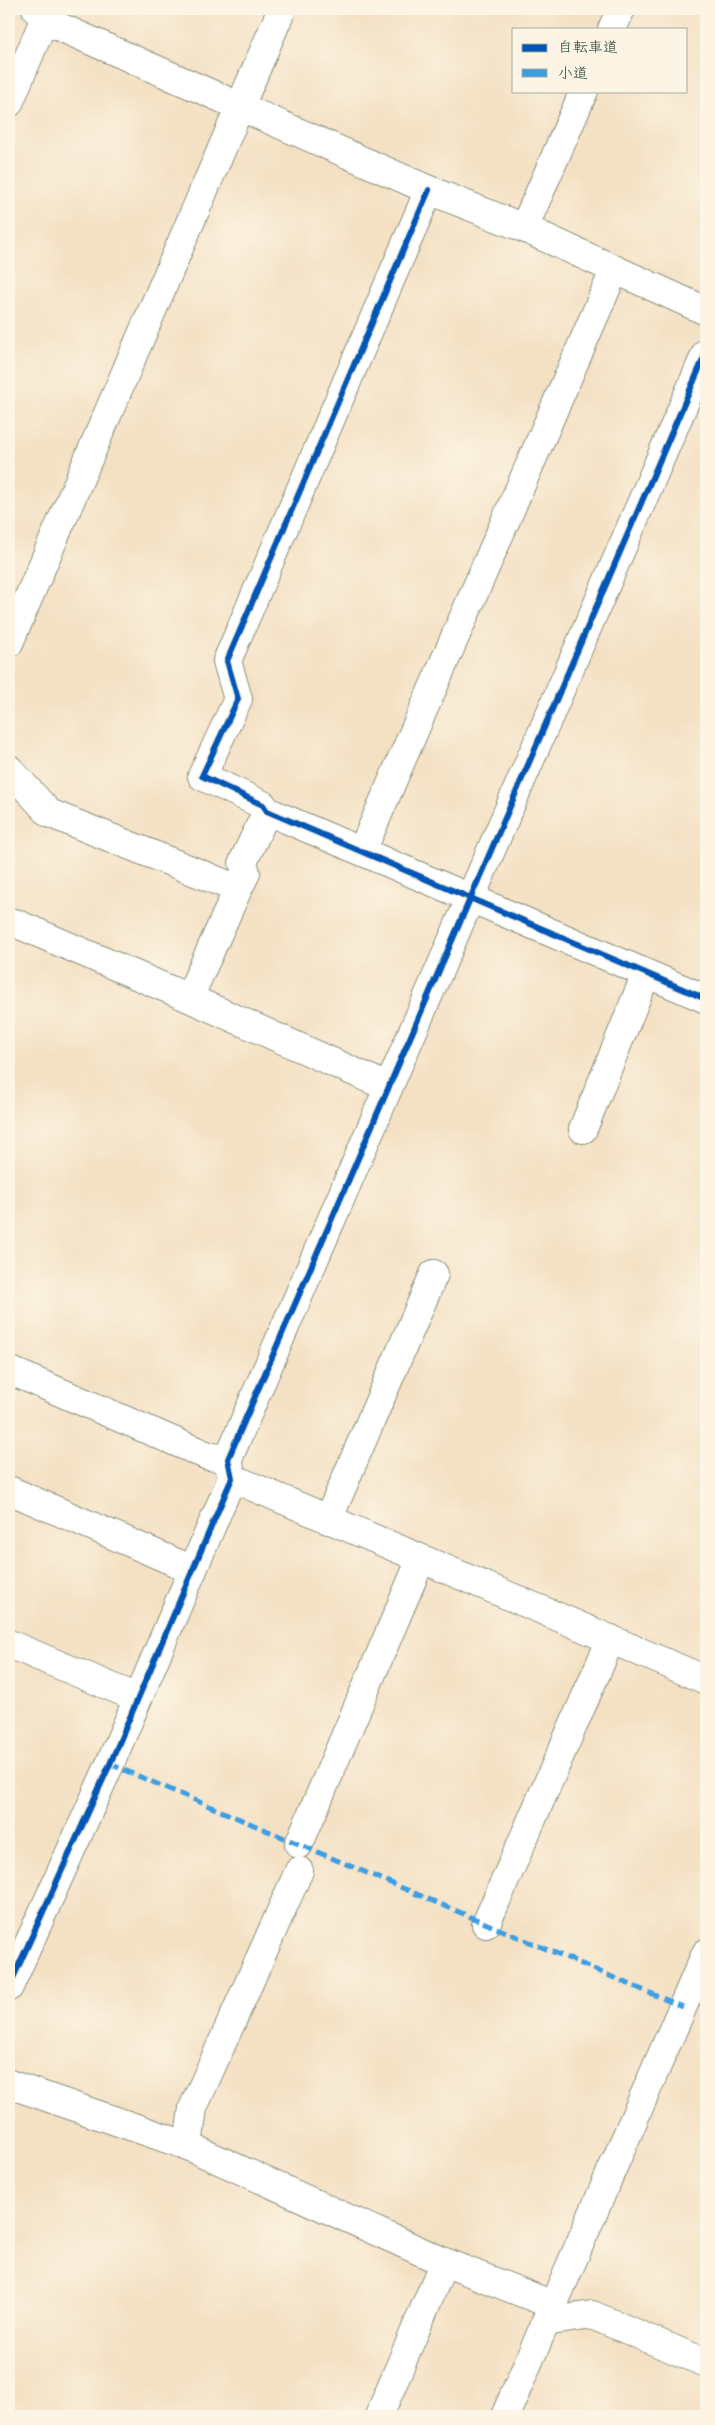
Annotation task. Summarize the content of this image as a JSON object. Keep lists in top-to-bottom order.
{
  "legend": ["自転車道", "小道"]
}
